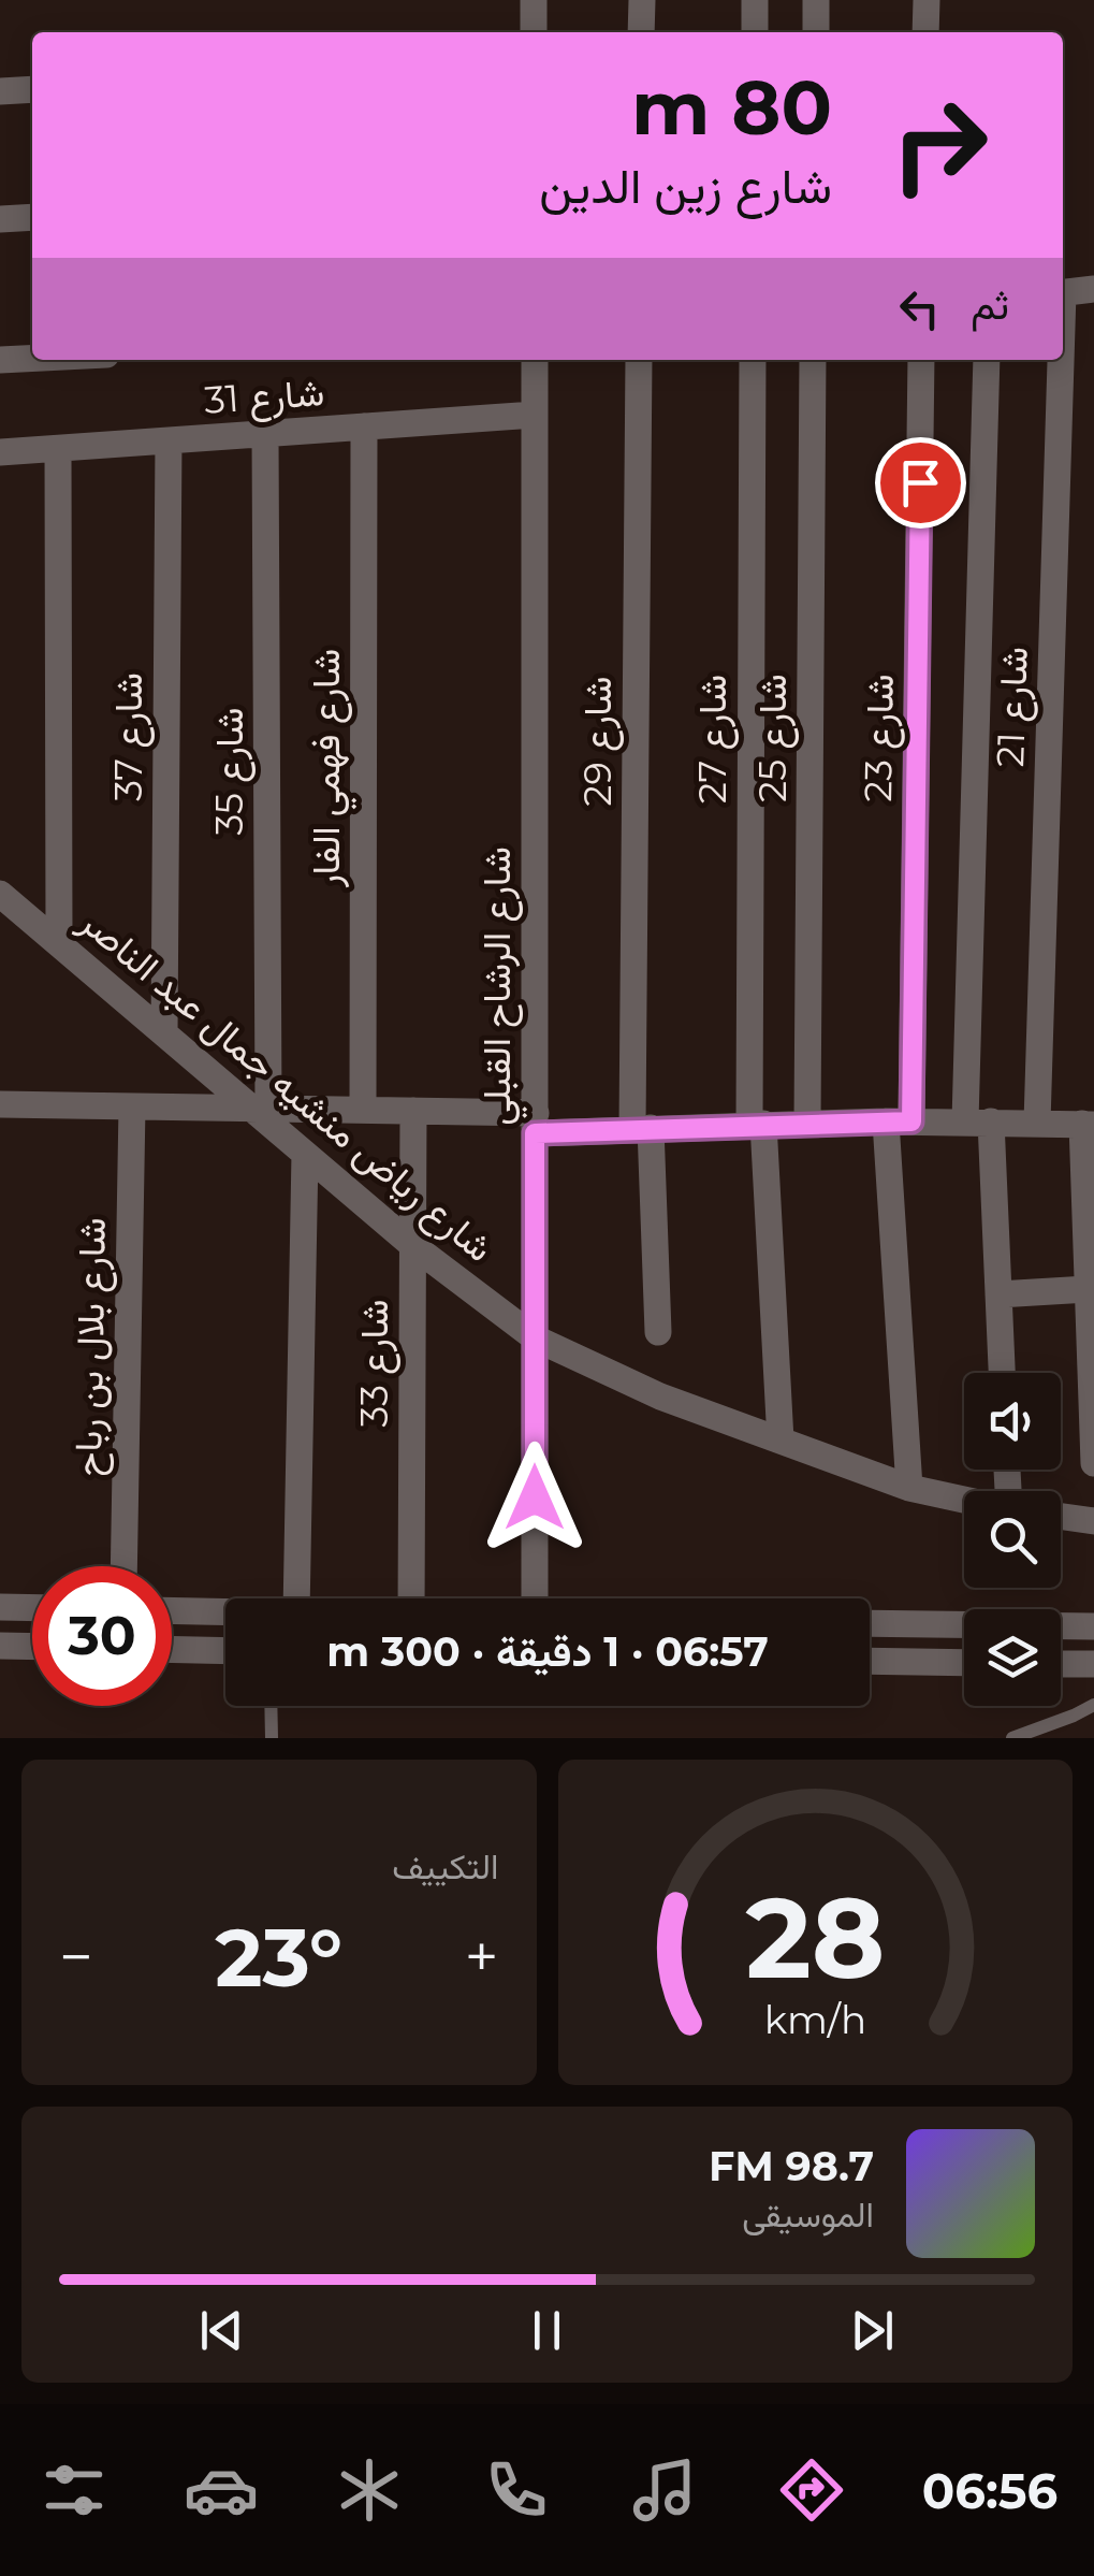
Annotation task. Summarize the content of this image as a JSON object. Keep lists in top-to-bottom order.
{
  "streets": {
    "street": [
      "شارع 31",
      "شارع 21",
      "شارع 37",
      "شارع 25",
      "شارع 23",
      "شارع 27",
      "شارع 29",
      "شارع فهمي الفار",
      "شارع 35",
      "شارع الرشاح القبلي",
      "شارع رياض منشيه جمال عبد الناصر",
      "شارع بلال بن رباح",
      "شارع 33"
    ]
  },
  "crossings": [
    ["شارع 31", "شارع 37"],
    ["شارع 31", "شارع فهمي الفار"],
    ["شارع 31", "شارع 35"],
    ["شارع 31", "شارع الرشاح القبلي"],
    ["شارع 37", "شارع رياض منشيه جمال عبد الناصر"],
    ["شارع 23", "شارع رياض منشيه جمال عبد الناصر"],
    ["شارع 27", "شارع رياض منشيه جمال عبد الناصر"],
    ["شارع 35", "شارع رياض منشيه جمال عبد الناصر"],
    ["شارع الرشاح القبلي", "شارع رياض منشيه جمال عبد الناصر"],
    ["شارع رياض منشيه جمال عبد الناصر", "شارع 33"]
  ],
  "page": {
    "turn": ["80 m", "شارع زين الدين"],
    "then": "ثم",
    "limit": "30",
    "trip": "06:57 · 1 دقيقة · 300 m",
    "tile": "التكييف",
    "heat": ["−", "23°", "+"],
    "song": ["98.7 FM", "الموسيقى"],
    "tabs": "06:56",
    "gauge": ["28", "km/h"]
  }
}
